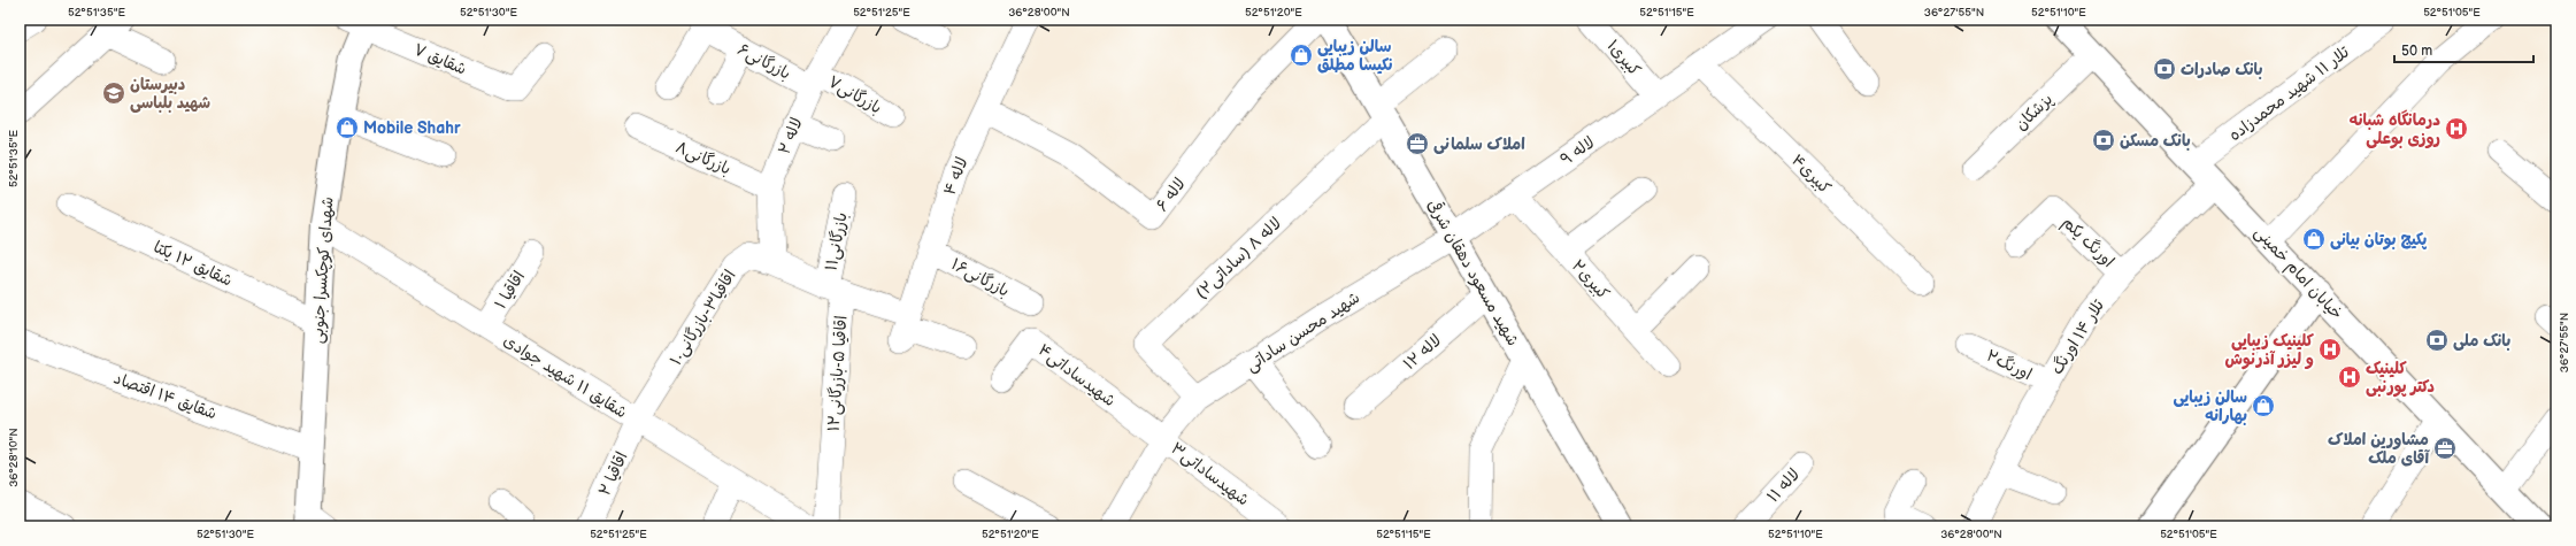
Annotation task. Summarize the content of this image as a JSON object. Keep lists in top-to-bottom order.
{
  "streets": {
    "main road": ["شهدای کوچکسرا جنوبی", "شهید مسعود دهقان شرقی", "خیابان امام خمینی"],
    "street": [
      "کبیری۱",
      "شقایق ۷",
      "بازرگانی۶",
      "تلار ۱۱ شهید محمدزاده",
      "بازرگانی۷",
      "پزشکان",
      "لاله ۲",
      "لاله ۹",
      "بازرگانی۸",
      "کبیری۴",
      "لاله ۴",
      "لاله ۶",
      "بازرگانی۱۱",
      "اورنگ یکم",
      "لاله ۸ (ساداتی۲)",
      "شقایق ۱۲ یکتا",
      "بازرگانی۱۶",
      "کبیری۲",
      "اقاقیا ۱",
      "اقاقیا۳-بازرگانی۱۰",
      "شهید محسن ساداتی",
      "تلار ۱۴ اورنگ",
      "لاله ۱۲",
      "اورنگ۲",
      "اقاقیا ۵-بازرگانی۱۲",
      "شهیدساداتی۴",
      "شقایق ۱۱ شهید جوادی",
      "شقایق ۱۴ اقتصاد",
      "اقاقیا ۲",
      "شهیدساداتی۳",
      "لاله ۱۱"
    ]
  },
  "crossings": [
    ["کبیری۱", "لاله ۹"],
    ["شقایق ۷", "شهدای کوچکسرا جنوبی"],
    ["بازرگانی۶", "بازرگانی۷"],
    ["بازرگانی۶", "لاله ۲"],
    ["تلار ۱۱ شهید محمدزاده", "خیابان امام خمینی"],
    ["بازرگانی۷", "لاله ۲"],
    ["پزشکان", "خیابان امام خمینی"],
    ["لاله ۲", "بازرگانی۸"],
    ["لاله ۲", "اقاقیا۳-بازرگانی۱۰"],
    ["لاله ۹", "کبیری۴"],
    ["لاله ۹", "شهید مسعود دهقان شرقی"],
    ["لاله ۹", "کبیری۲"],
    ["لاله ۹", "شهید محسن ساداتی"],
    ["لاله ۴", "لاله ۶"],
    ["لاله ۴", "بازرگانی۱۶"],
    ["لاله ۴", "اقاقیا ۵-بازرگانی۱۲"],
    ["بازرگانی۱۱", "اقاقیا۳-بازرگانی۱۰"],
    ["بازرگانی۱۱", "اقاقیا ۵-بازرگانی۱۲"],
    ["اورنگ یکم", "تلار ۱۴ اورنگ"],
    ["لاله ۸ (ساداتی۲)", "شهید مسعود دهقان شرقی"],
    ["لاله ۸ (ساداتی۲)", "شهید محسن ساداتی"],
    ["شقایق ۱۲ یکتا", "شهدای کوچکسرا جنوبی"],
    ["شهدای کوچکسرا جنوبی", "شقایق ۱۱ شهید جوادی"],
    ["شهدای کوچکسرا جنوبی", "شقایق ۱۴ اقتصاد"],
    ["شهید مسعود دهقان شرقی", "شهید محسن ساداتی"],
    ["شهید مسعود دهقان شرقی", "لاله ۱۲"],
    ["خیابان امام خمینی", "تلار ۱۴ اورنگ"],
    ["اقاقیا ۱", "شقایق ۱۱ شهید جوادی"],
    ["اقاقیا۳-بازرگانی۱۰", "اقاقیا ۵-بازرگانی۱۲"],
    ["اقاقیا۳-بازرگانی۱۰", "شقایق ۱۱ شهید جوادی"],
    ["اقاقیا۳-بازرگانی۱۰", "اقاقیا ۲"],
    ["شهید محسن ساداتی", "شهیدساداتی۴"],
    ["شهید محسن ساداتی", "شهیدساداتی۳"],
    ["تلار ۱۴ اورنگ", "اورنگ۲"],
    ["شهیدساداتی۴", "شهیدساداتی۳"],
    ["شقایق ۱۱ شهید جوادی", "اقاقیا ۲"]
  ],
  "places": {
    "shop": [
      "سالن زیبایی نکیسا مطلق",
      "Mobile Shahr",
      "پکیج بوتان بیانی",
      "سالن زیبایی بهارانه"
    ],
    "bank": ["بانک صادرات", "بانک مسکن", "بانک ملی"],
    "school or university": ["دبیرستان شهید بلباسی"],
    "hospital": ["درمانگاه شبانه روزی بوعلی", "کلینیک زیبایی و لیزر آذرنوش", "کلینیک دکتر پورنبی"],
    "office": ["املاک سلمانی", "مشاورین املاک آقای ملک"]
  },
  "scale_bar": "50 m",
  "coordinates": [
    "52°51'35\"E",
    "52°51'30\"E",
    "52°51'25\"E",
    "36°28'00\"N",
    "52°51'20\"E",
    "52°51'15\"E",
    "36°27'55\"N",
    "52°51'10\"E",
    "52°51'05\"E",
    "36°28'10\"N"
  ]
}
